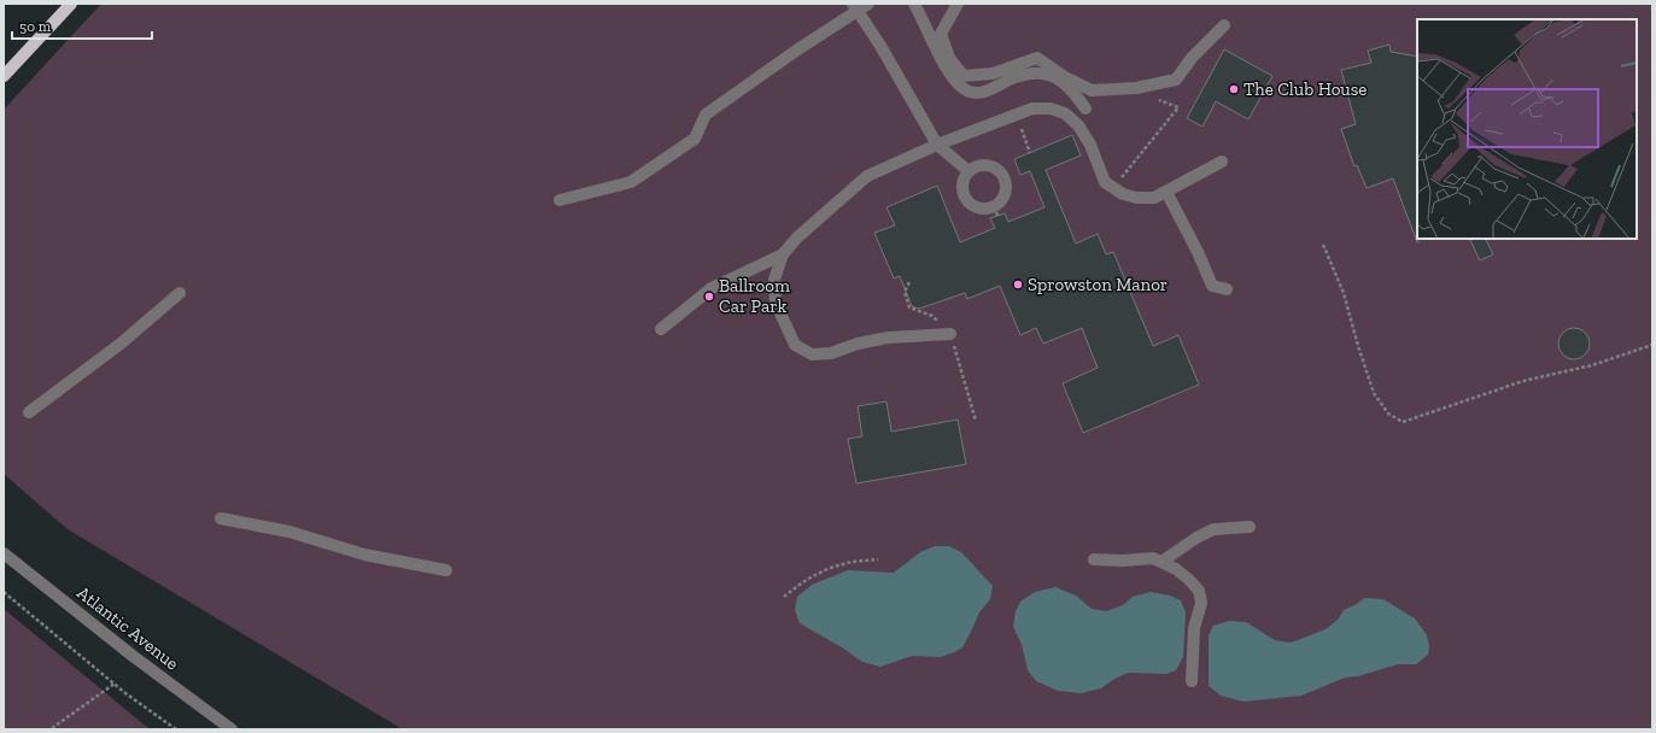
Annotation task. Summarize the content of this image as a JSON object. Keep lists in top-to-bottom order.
{
  "streets": {
    "street": ["Atlantic Avenue"]
  },
  "places": ["The Club House", "Sprowston Manor", "Ballroom Car Park"],
  "scale_bar": "50 m"
}
